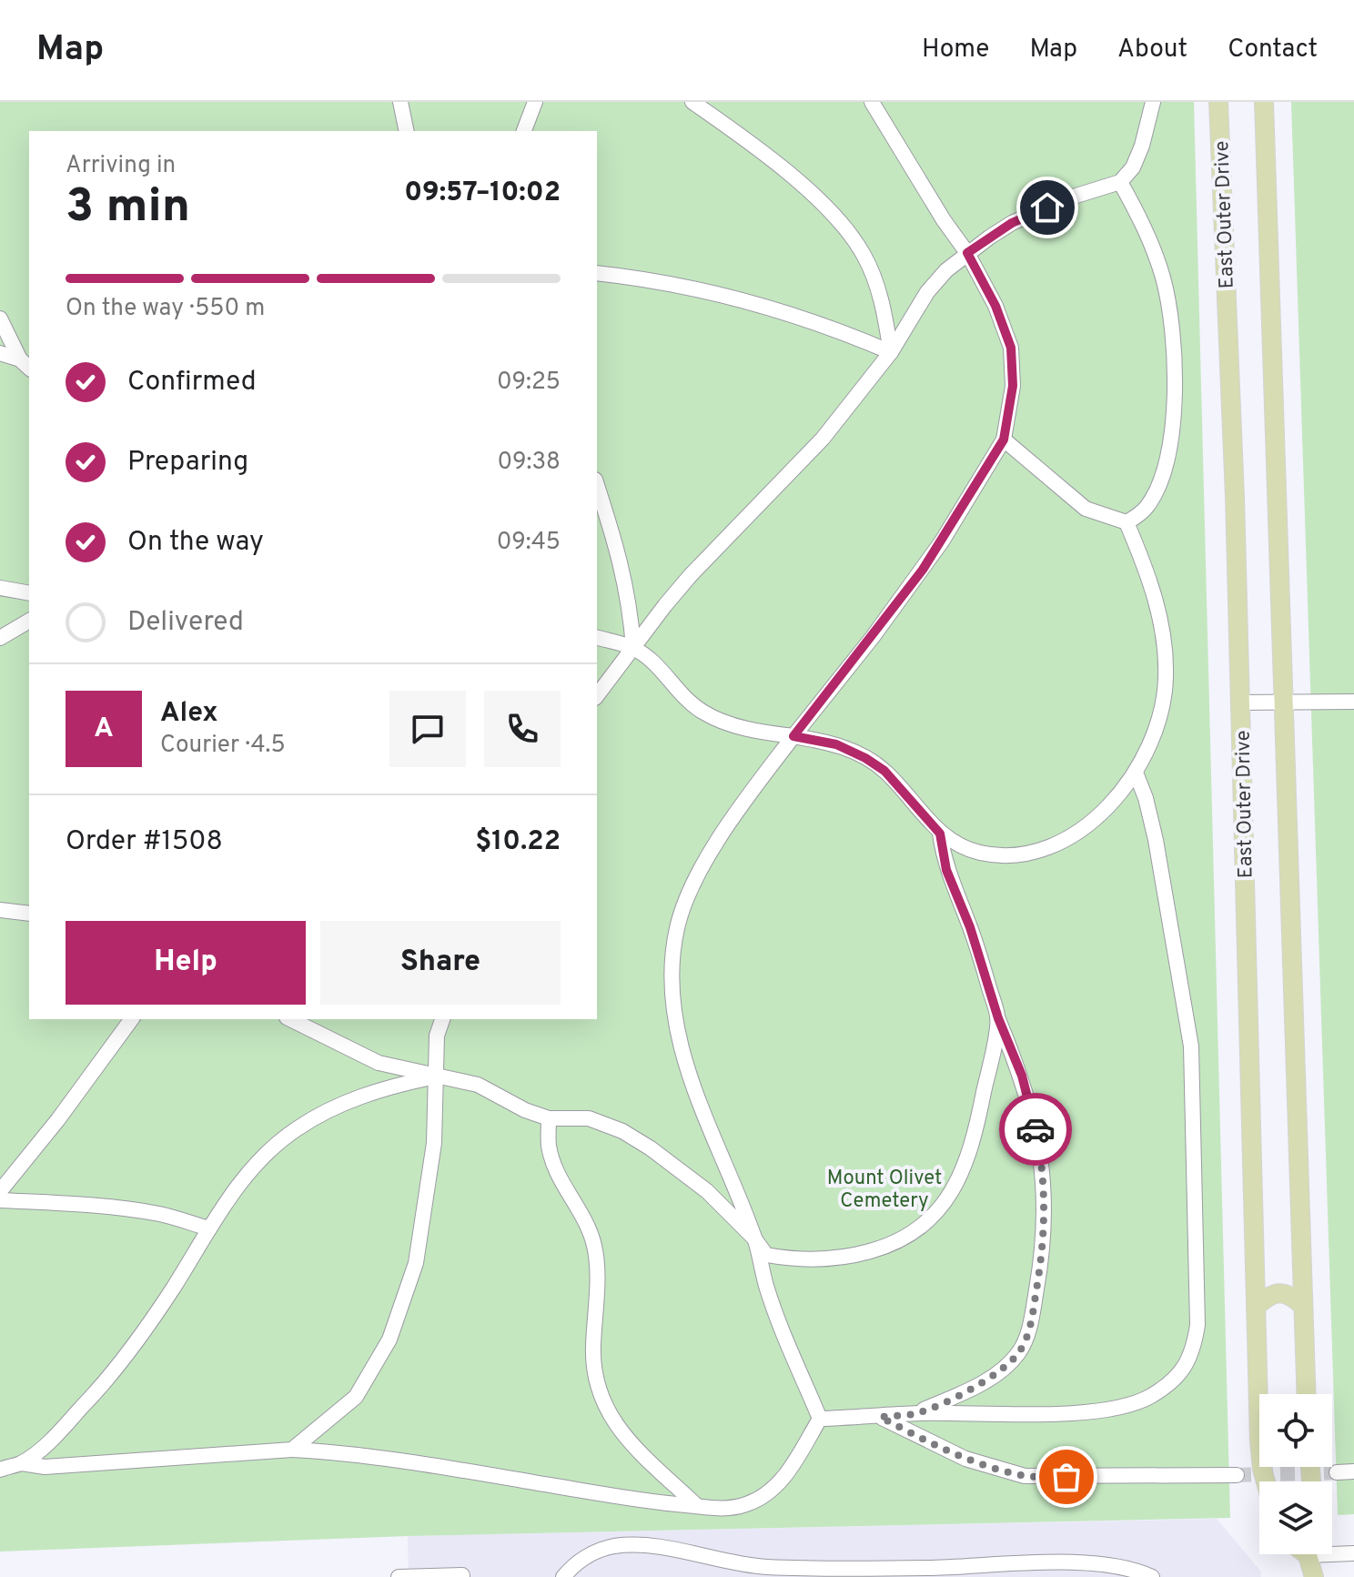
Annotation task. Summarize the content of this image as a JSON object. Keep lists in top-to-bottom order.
{
  "streets": {
    "main road": ["East Outer Drive"]
  },
  "parks": ["Mount Olivet Cemetery"],
  "page": {
    "header": "Map",
    "nav": [
      "Home",
      "Map",
      "About",
      "Contact"
    ],
    "heading": ["3 min", "Arriving in", "09:57–10:02"],
    "panel": [
      "Alex",
      "Courier · 4.5",
      "Order #1508",
      "$10.22"
    ],
    "bar": "On the way · 550 m",
    "list": [
      ["Confirmed", "09:25"],
      ["Preparing", "09:38"],
      ["On the way", "09:45"],
      "Delivered"
    ],
    "round": "A",
    "buttons": ["Help", "Share"]
  }
}
